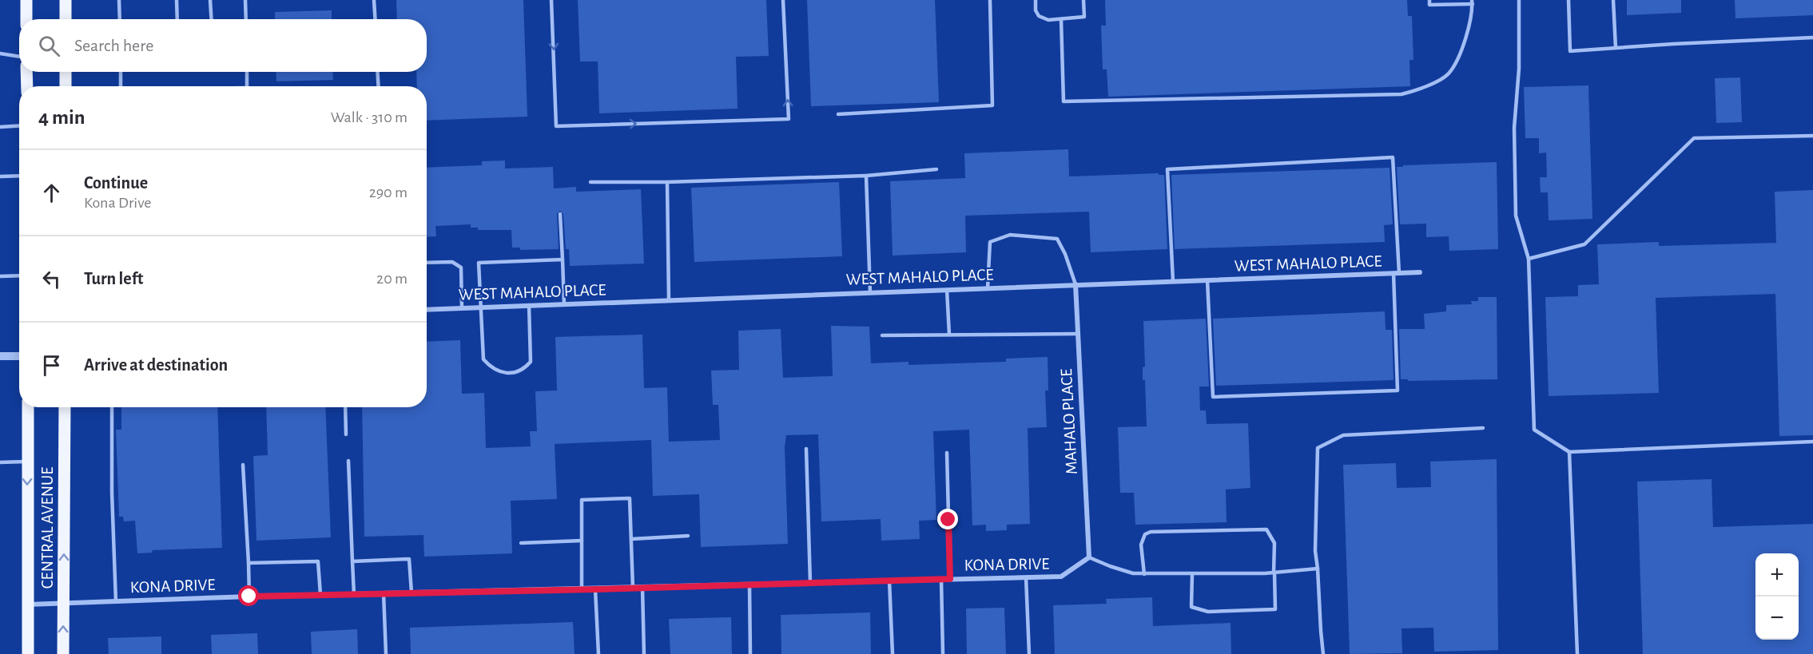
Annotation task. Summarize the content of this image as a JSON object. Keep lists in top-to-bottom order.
{
  "streets": {
    "main road": ["CENTRAL AVENUE"],
    "street": ["WEST MAHALO PLACE", "MAHALO PLACE", "KONA DRIVE"]
  },
  "crossings": [
    ["WEST MAHALO PLACE", "MAHALO PLACE"],
    ["MAHALO PLACE", "KONA DRIVE"],
    ["CENTRAL AVENUE", "KONA DRIVE"]
  ],
  "page": {
    "search": "Search here",
    "heading": ["4 min", "Walk · 310 m"],
    "list": [
      ["Continue", "Kona Drive", "290 m"],
      ["Turn left", "20 m"],
      "Arrive at destination"
    ],
    "map_buttons": ["+", "−"]
  }
}
